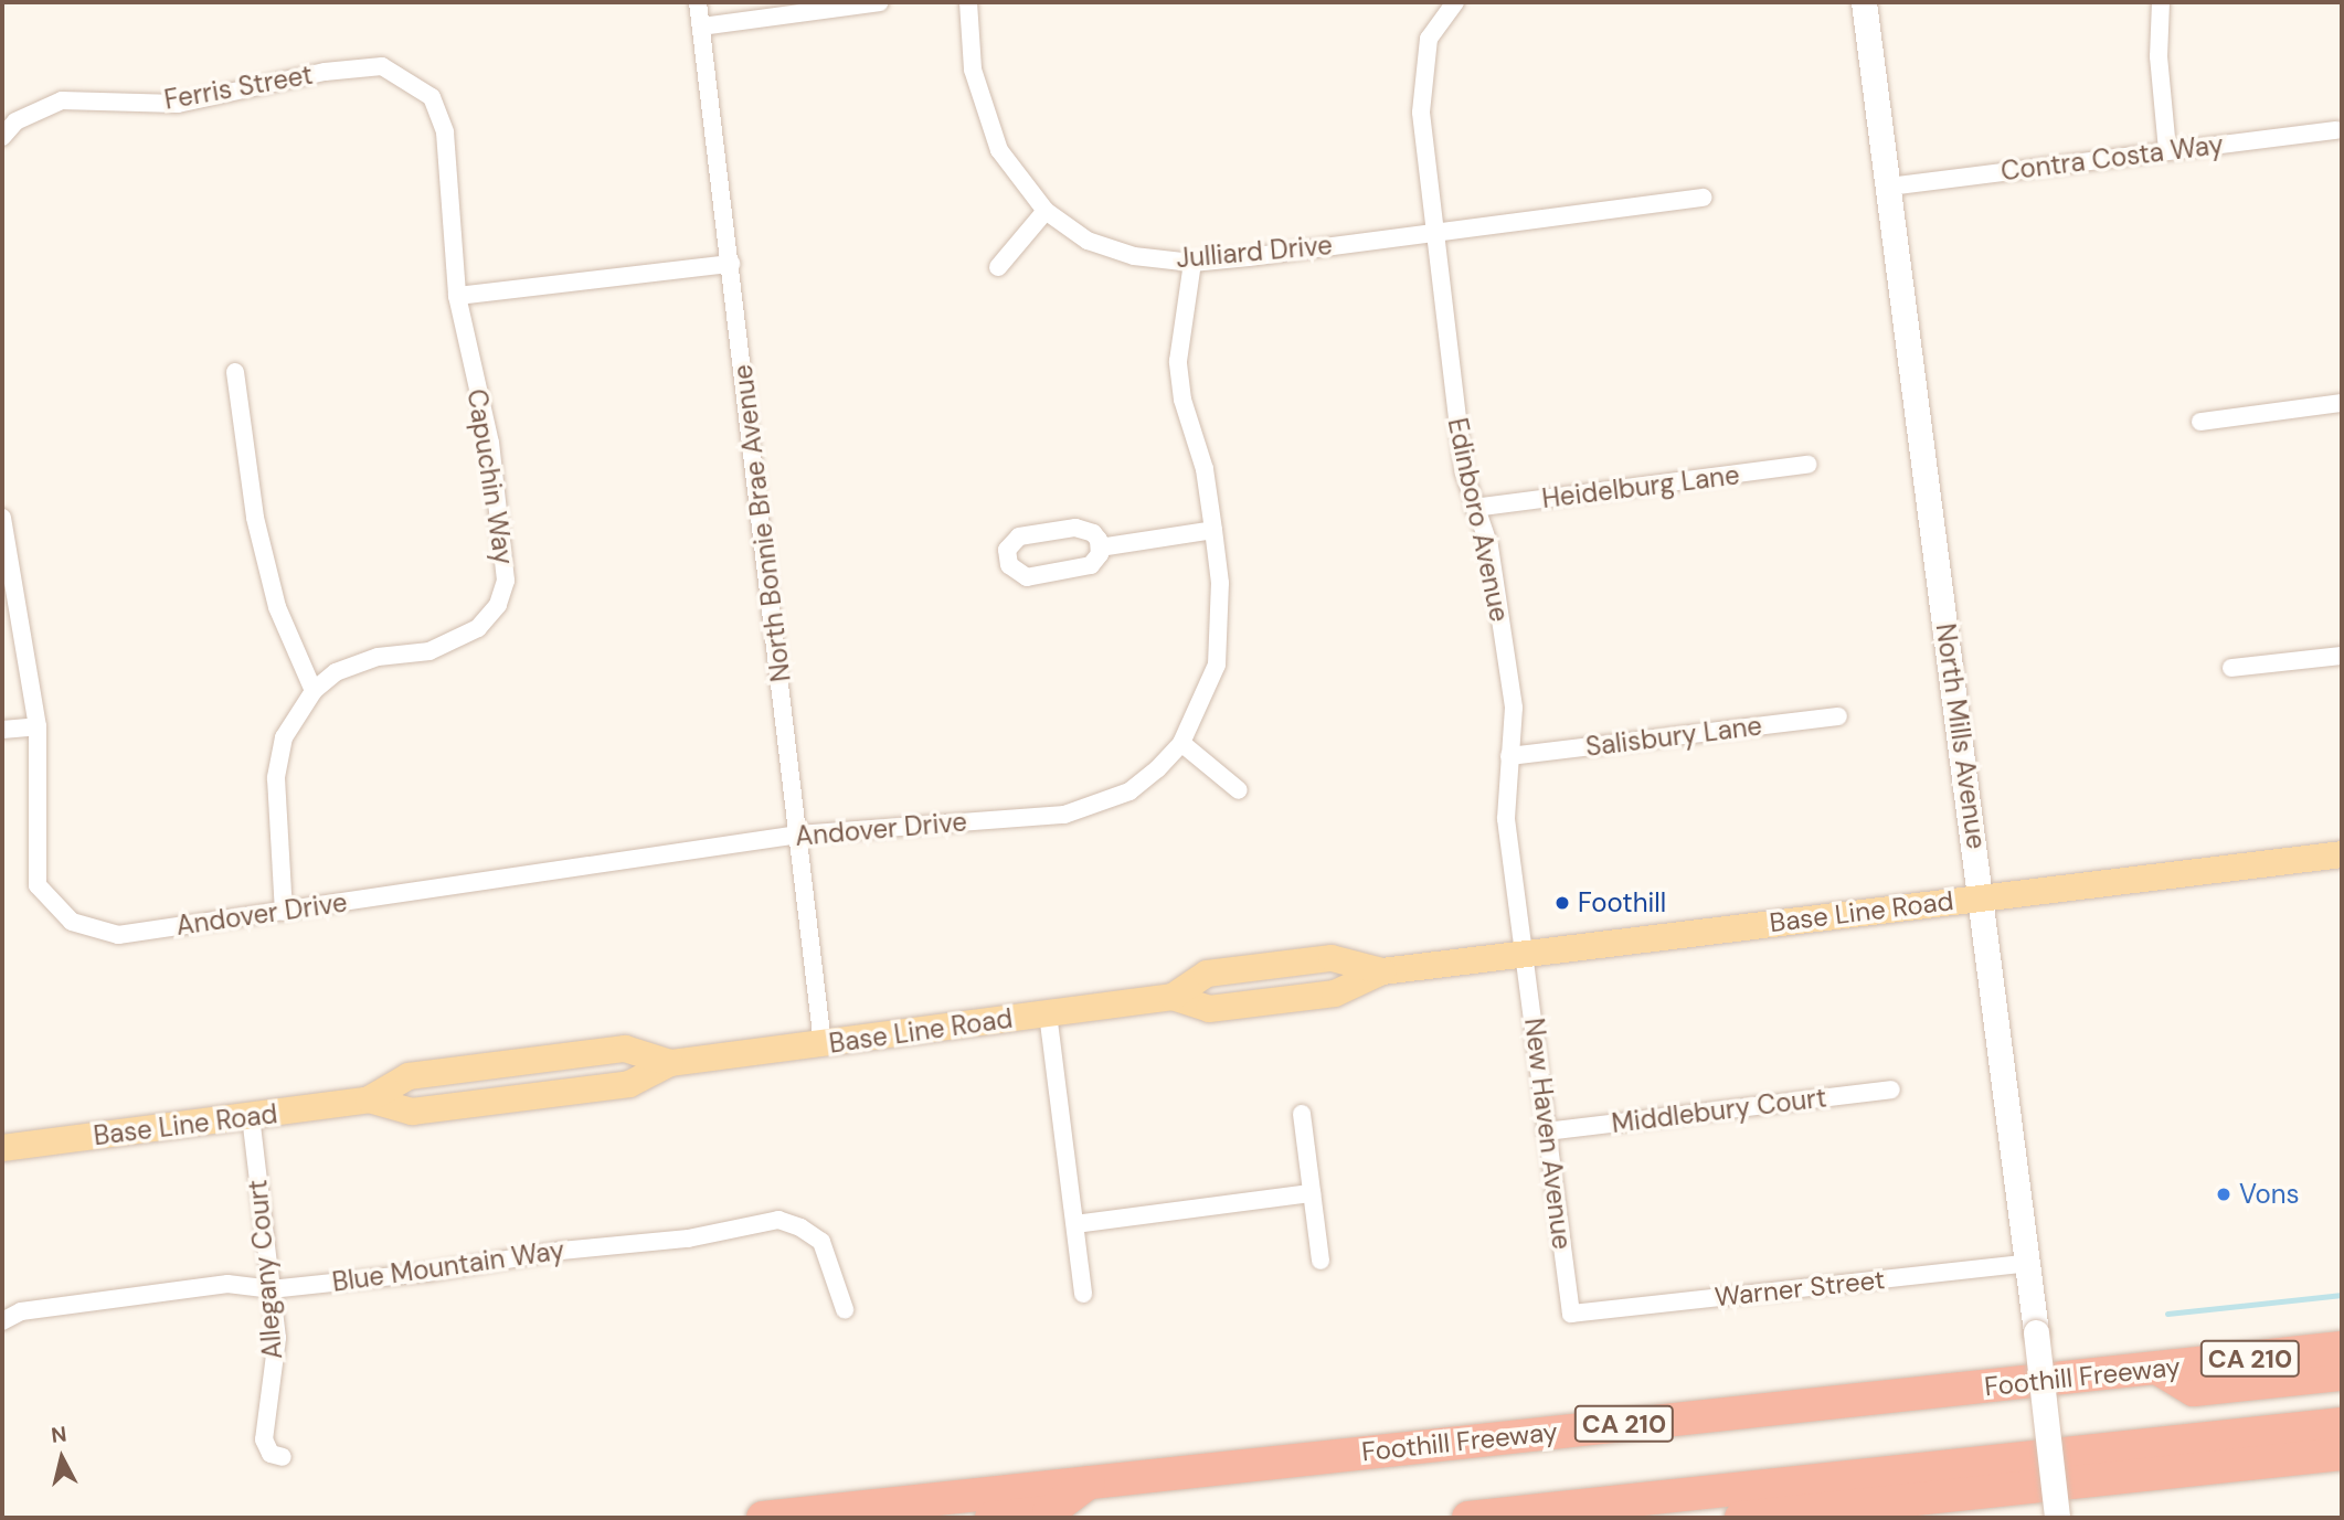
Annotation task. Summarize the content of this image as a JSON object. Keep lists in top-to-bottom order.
{
  "streets": {
    "highway": ["CA 210", "Foothill Freeway"],
    "main road": ["North Mills Avenue", "Base Line Road"],
    "street": [
      "Ferris Street",
      "Contra Costa Way",
      "Julliard Drive",
      "Capuchin Way",
      "Heidelburg Lane",
      "Edinboro Avenue",
      "North Bonnie Brae Avenue",
      "Salisbury Lane",
      "Andover Drive",
      "Middlebury Court",
      "New Haven Avenue",
      "Blue Mountain Way",
      "Allegany Court",
      "Warner Street"
    ]
  },
  "crossings": [
    ["Ferris Street", "Capuchin Way"],
    ["Contra Costa Way", "North Mills Avenue"],
    ["Julliard Drive", "Edinboro Avenue"],
    ["Julliard Drive", "Andover Drive"],
    ["Capuchin Way", "Andover Drive"],
    ["Heidelburg Lane", "Edinboro Avenue"],
    ["Edinboro Avenue", "Salisbury Lane"],
    ["Edinboro Avenue", "Base Line Road"],
    ["Edinboro Avenue", "New Haven Avenue"],
    ["North Bonnie Brae Avenue", "Andover Drive"],
    ["North Bonnie Brae Avenue", "Base Line Road"],
    ["North Mills Avenue", "Base Line Road"],
    ["North Mills Avenue", "Warner Street"],
    ["Base Line Road", "New Haven Avenue"],
    ["Base Line Road", "Allegany Court"],
    ["Middlebury Court", "New Haven Avenue"],
    ["New Haven Avenue", "Warner Street"],
    ["Blue Mountain Way", "Allegany Court"]
  ],
  "places": ["Foothill", "Vons"],
  "north": "top"
}
